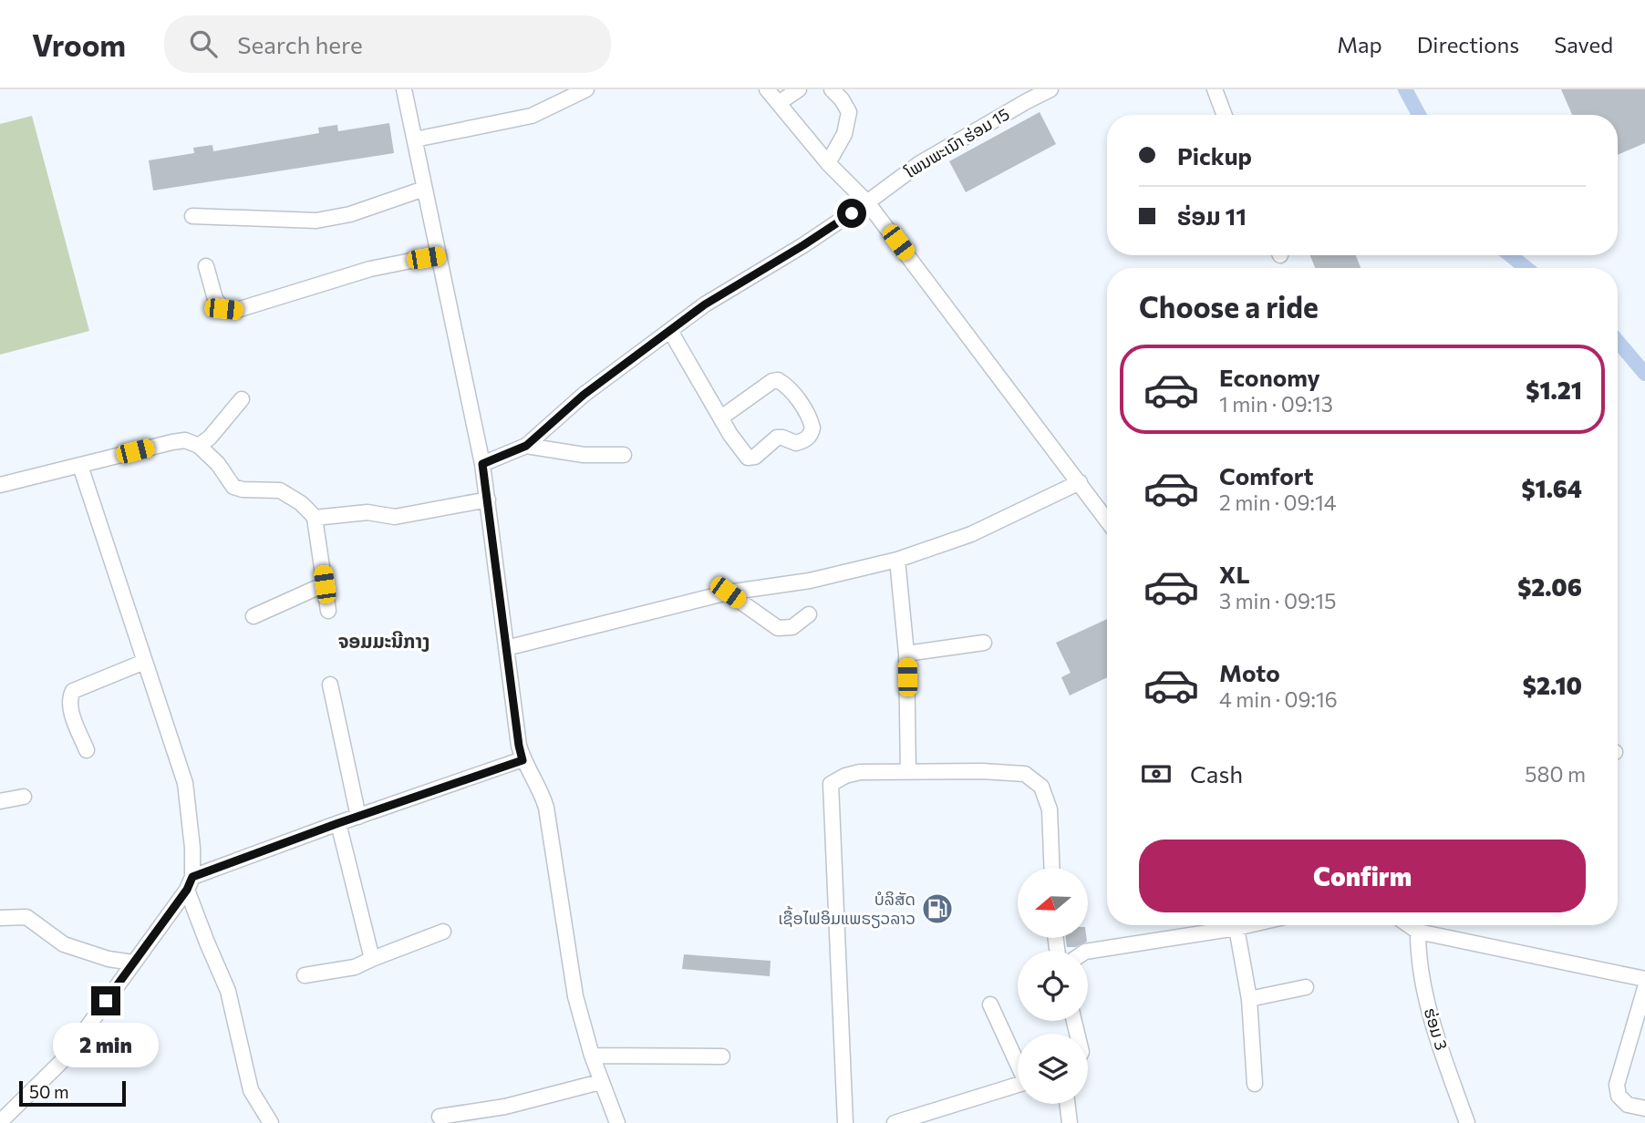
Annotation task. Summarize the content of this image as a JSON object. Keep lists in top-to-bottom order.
{
  "streets": {
    "street": ["ໂພນພະເນົາ ຮ່ອມ 15", "ຮ່ອມ 3"]
  },
  "districts": ["ຈອມມະນີກາງ"],
  "places": {
    "fuel station": ["ບໍລິສັດ ເຊື້ອໄຟອິມແພຣຽວລາວ"]
  },
  "scale_bar": "50 m",
  "north": "left",
  "page": {
    "header": "Vroom",
    "search": "Search here",
    "nav": ["Map", "Directions", "Saved"],
    "banner": ["Pickup", "ຮ່ອມ 11"],
    "heading": "Choose a ride",
    "list": [
      {
        "name": "Economy",
        "note": "1 min · 09:13",
        "value": "$1.21"
      },
      {
        "name": "Comfort",
        "note": "2 min · 09:14",
        "value": "$1.64"
      },
      {
        "name": "XL",
        "note": "3 min · 09:15",
        "value": "$2.06"
      },
      {
        "name": "Moto",
        "note": "4 min · 09:16",
        "value": "$2.10"
      }
    ],
    "pay": ["Cash", "580 m"],
    "buttons": "Confirm",
    "bubble": "2 min",
    "scale": "50 m"
  }
}
